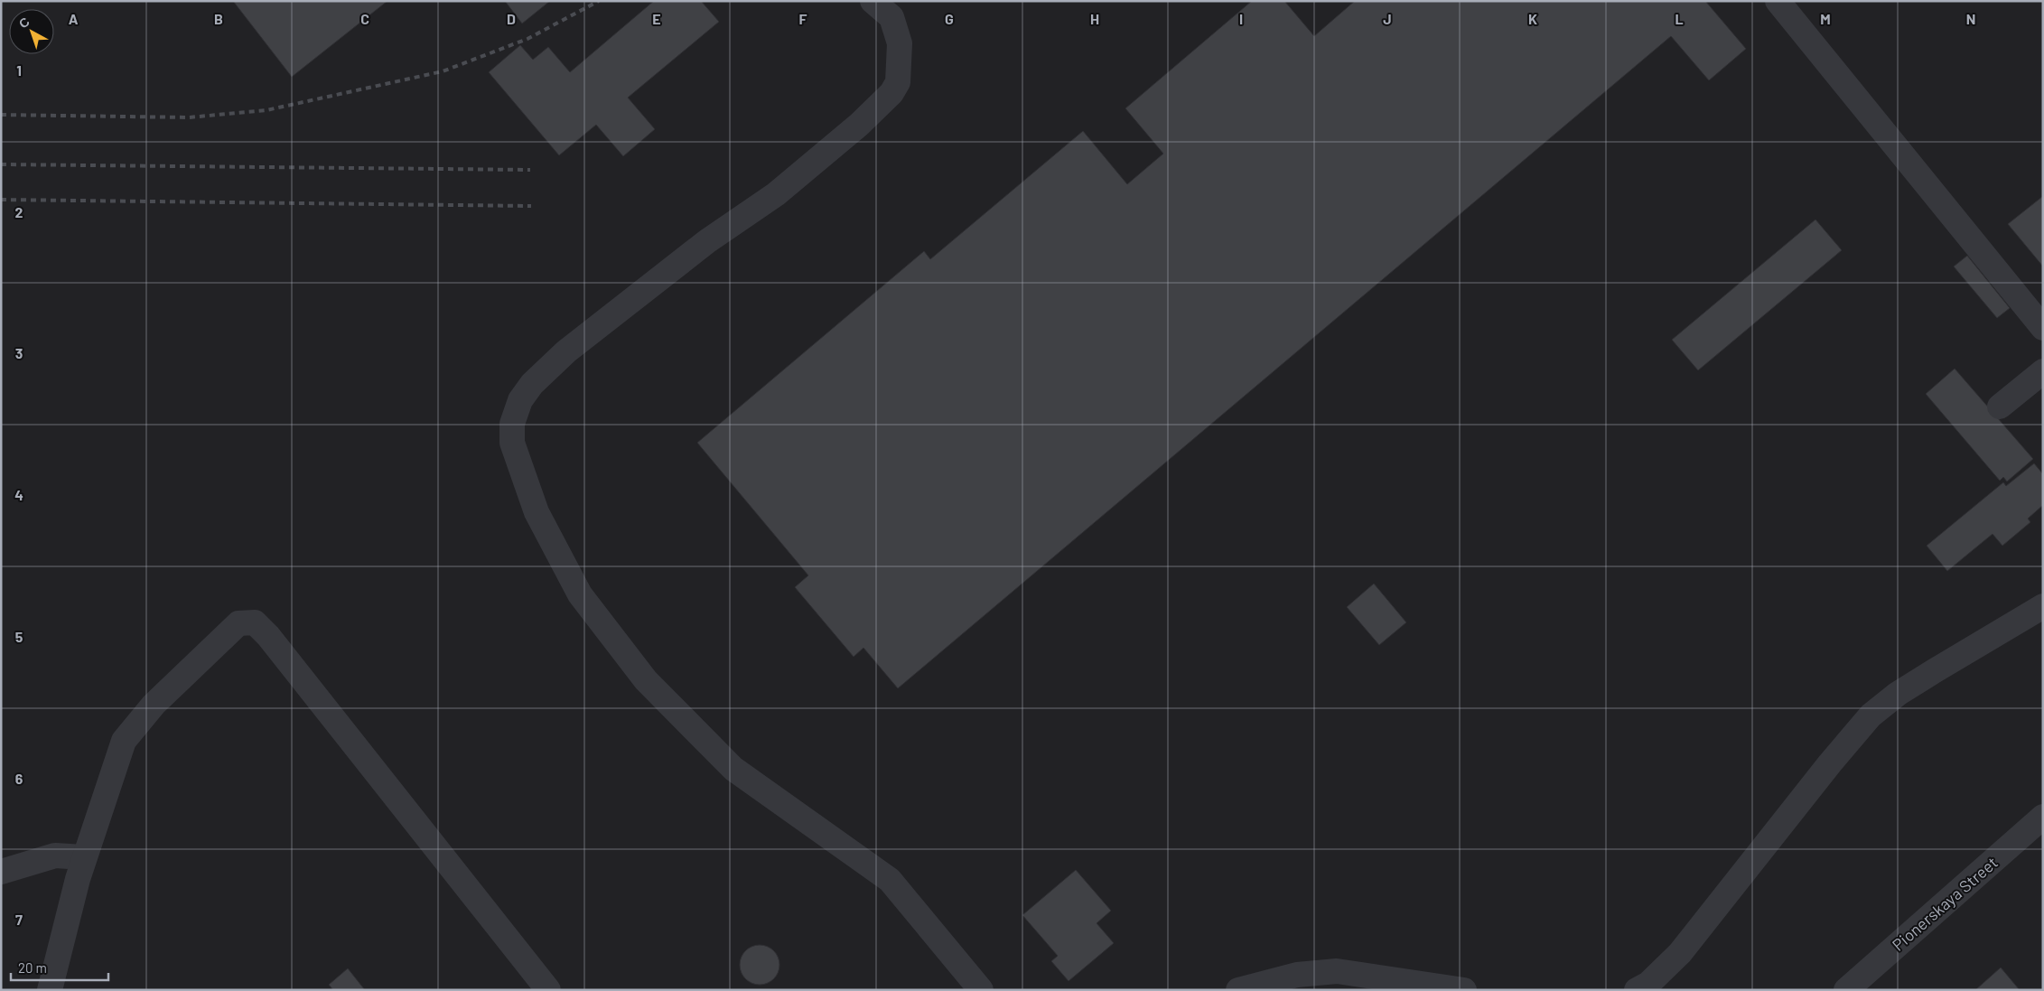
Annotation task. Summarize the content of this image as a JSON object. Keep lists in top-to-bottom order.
{
  "streets": {
    "street": ["Pionerskaya Street"]
  },
  "scale_bar": "20 m",
  "north": "top left",
  "grid": {
    "columns": [
      "A",
      "B",
      "C",
      "D",
      "E",
      "F",
      "G",
      "H",
      "I",
      "J",
      "K",
      "L",
      "M",
      "N"
    ],
    "rows": [
      "1",
      "2",
      "3",
      "4",
      "5",
      "6",
      "7"
    ]
  }
}
